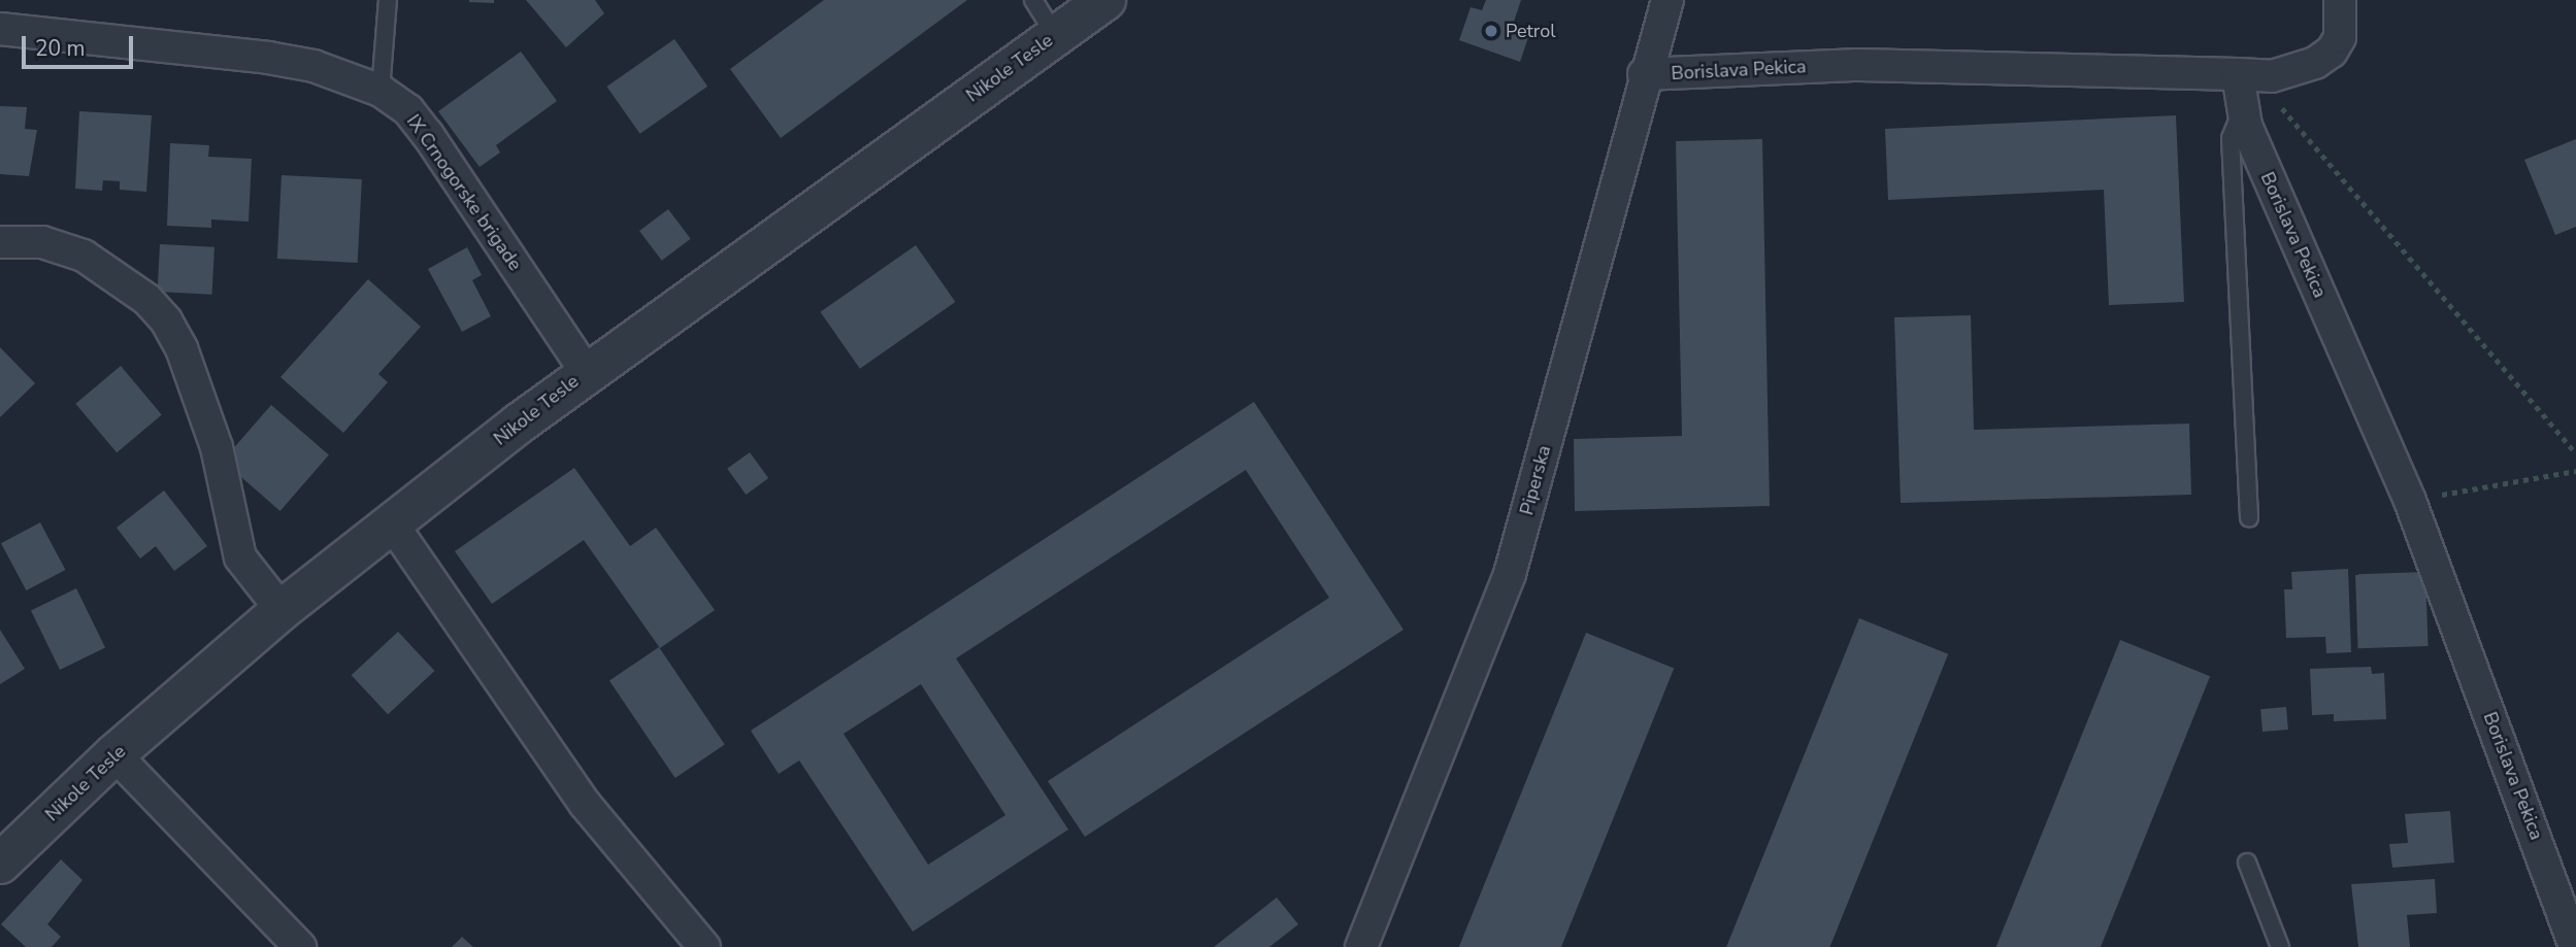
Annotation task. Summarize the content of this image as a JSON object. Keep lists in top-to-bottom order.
{
  "streets": {
    "street": [
      "Nikole Tesle",
      "Borislava Pekica",
      "IX Crnogorske brigade",
      "Piperska"
    ]
  },
  "crossings": [
    ["Nikole Tesle", "IX Crnogorske brigade"],
    ["Borislava Pekica", "Piperska"]
  ],
  "places": ["Petrol"],
  "scale_bar": "20 m"
}
